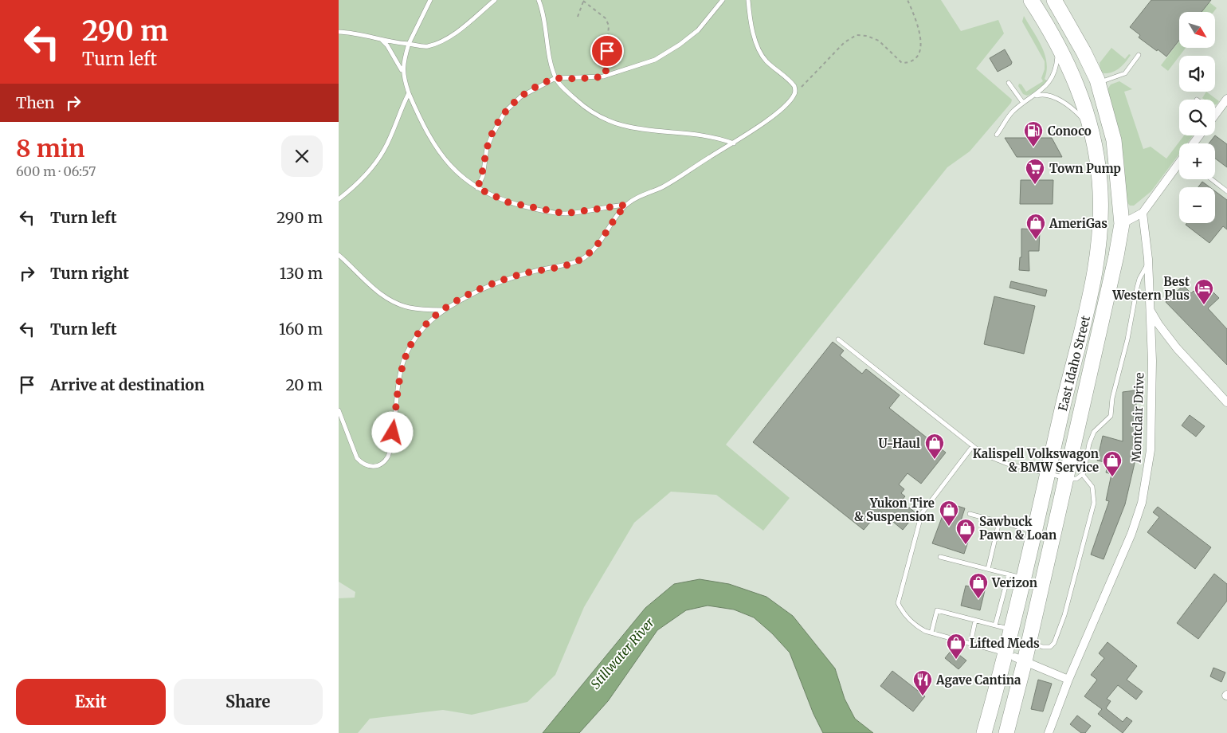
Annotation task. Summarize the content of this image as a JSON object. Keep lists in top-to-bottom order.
{
  "streets": {
    "highway": ["East Idaho Street"],
    "street": ["Montclair Drive"]
  },
  "water": ["Stillwater River"],
  "places": {
    "fuel station": ["Conoco"],
    "supermarket": ["Town Pump"],
    "shop": [
      "AmeriGas",
      "U-Haul",
      "Kalispell Volkswagon & BMW Service",
      "Yukon Tire & Suspension",
      "Sawbuck Pawn & Loan",
      "Verizon",
      "Lifted Meds"
    ],
    "hotel": ["Best Western Plus"],
    "restaurant": ["Agave Cantina"]
  },
  "north": "bottom right",
  "page": {
    "turn": ["290 m", "Turn left"],
    "map_buttons": ["+", "−"],
    "then": "Then",
    "heading": ["8 min", "600 m · 06:57"],
    "list": [
      {
        "name": "Turn left",
        "value": "290 m"
      },
      {
        "name": "Turn right",
        "value": "130 m"
      },
      {
        "name": "Turn left",
        "value": "160 m"
      },
      {
        "name": "Arrive at destination",
        "value": "20 m"
      }
    ],
    "buttons": ["Exit", "Share"]
  }
}
